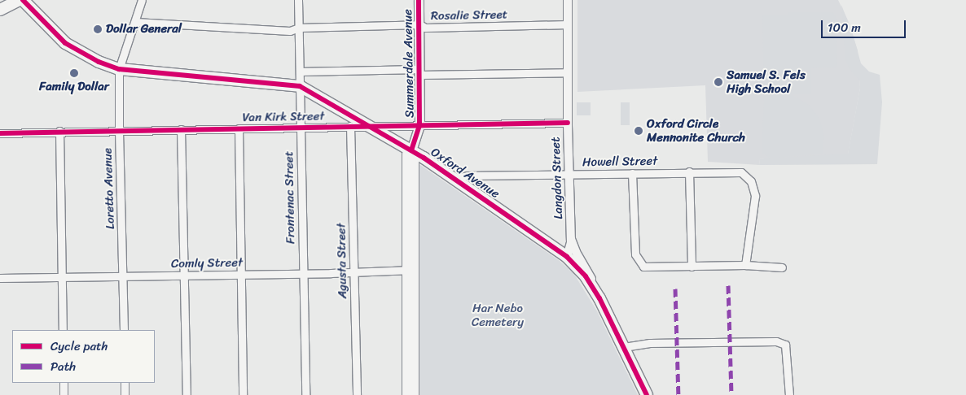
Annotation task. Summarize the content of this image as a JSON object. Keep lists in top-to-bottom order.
{
  "streets": {
    "main road": ["Summerdale Avenue", "Oxford Avenue"],
    "street": [
      "Rosalie Street",
      "Van Kirk Street",
      "Howell Street",
      "Langdon Street",
      "Loretto Avenue",
      "Frontenac Street",
      "Agusta Street",
      "Comly Street"
    ]
  },
  "crossings": [
    ["Rosalie Street", "Summerdale Avenue"],
    ["Rosalie Street", "Langdon Street"],
    ["Rosalie Street", "Loretto Avenue"],
    ["Rosalie Street", "Frontenac Street"],
    ["Summerdale Avenue", "Van Kirk Street"],
    ["Summerdale Avenue", "Oxford Avenue"],
    ["Summerdale Avenue", "Comly Street"],
    ["Van Kirk Street", "Oxford Avenue"],
    ["Van Kirk Street", "Langdon Street"],
    ["Van Kirk Street", "Loretto Avenue"],
    ["Van Kirk Street", "Frontenac Street"],
    ["Van Kirk Street", "Agusta Street"],
    ["Howell Street", "Oxford Avenue"],
    ["Howell Street", "Langdon Street"],
    ["Oxford Avenue", "Langdon Street"],
    ["Oxford Avenue", "Loretto Avenue"],
    ["Oxford Avenue", "Frontenac Street"],
    ["Loretto Avenue", "Comly Street"],
    ["Frontenac Street", "Comly Street"],
    ["Agusta Street", "Comly Street"]
  ],
  "parks": ["Har Nebo Cemetery"],
  "places": [
    "Dollar General",
    "Family Dollar",
    "Samuel S. Fels High School",
    "Oxford Circle Mennonite Church"
  ],
  "legend": ["Cycle path", "Path"],
  "scale_bar": "100 m"
}
